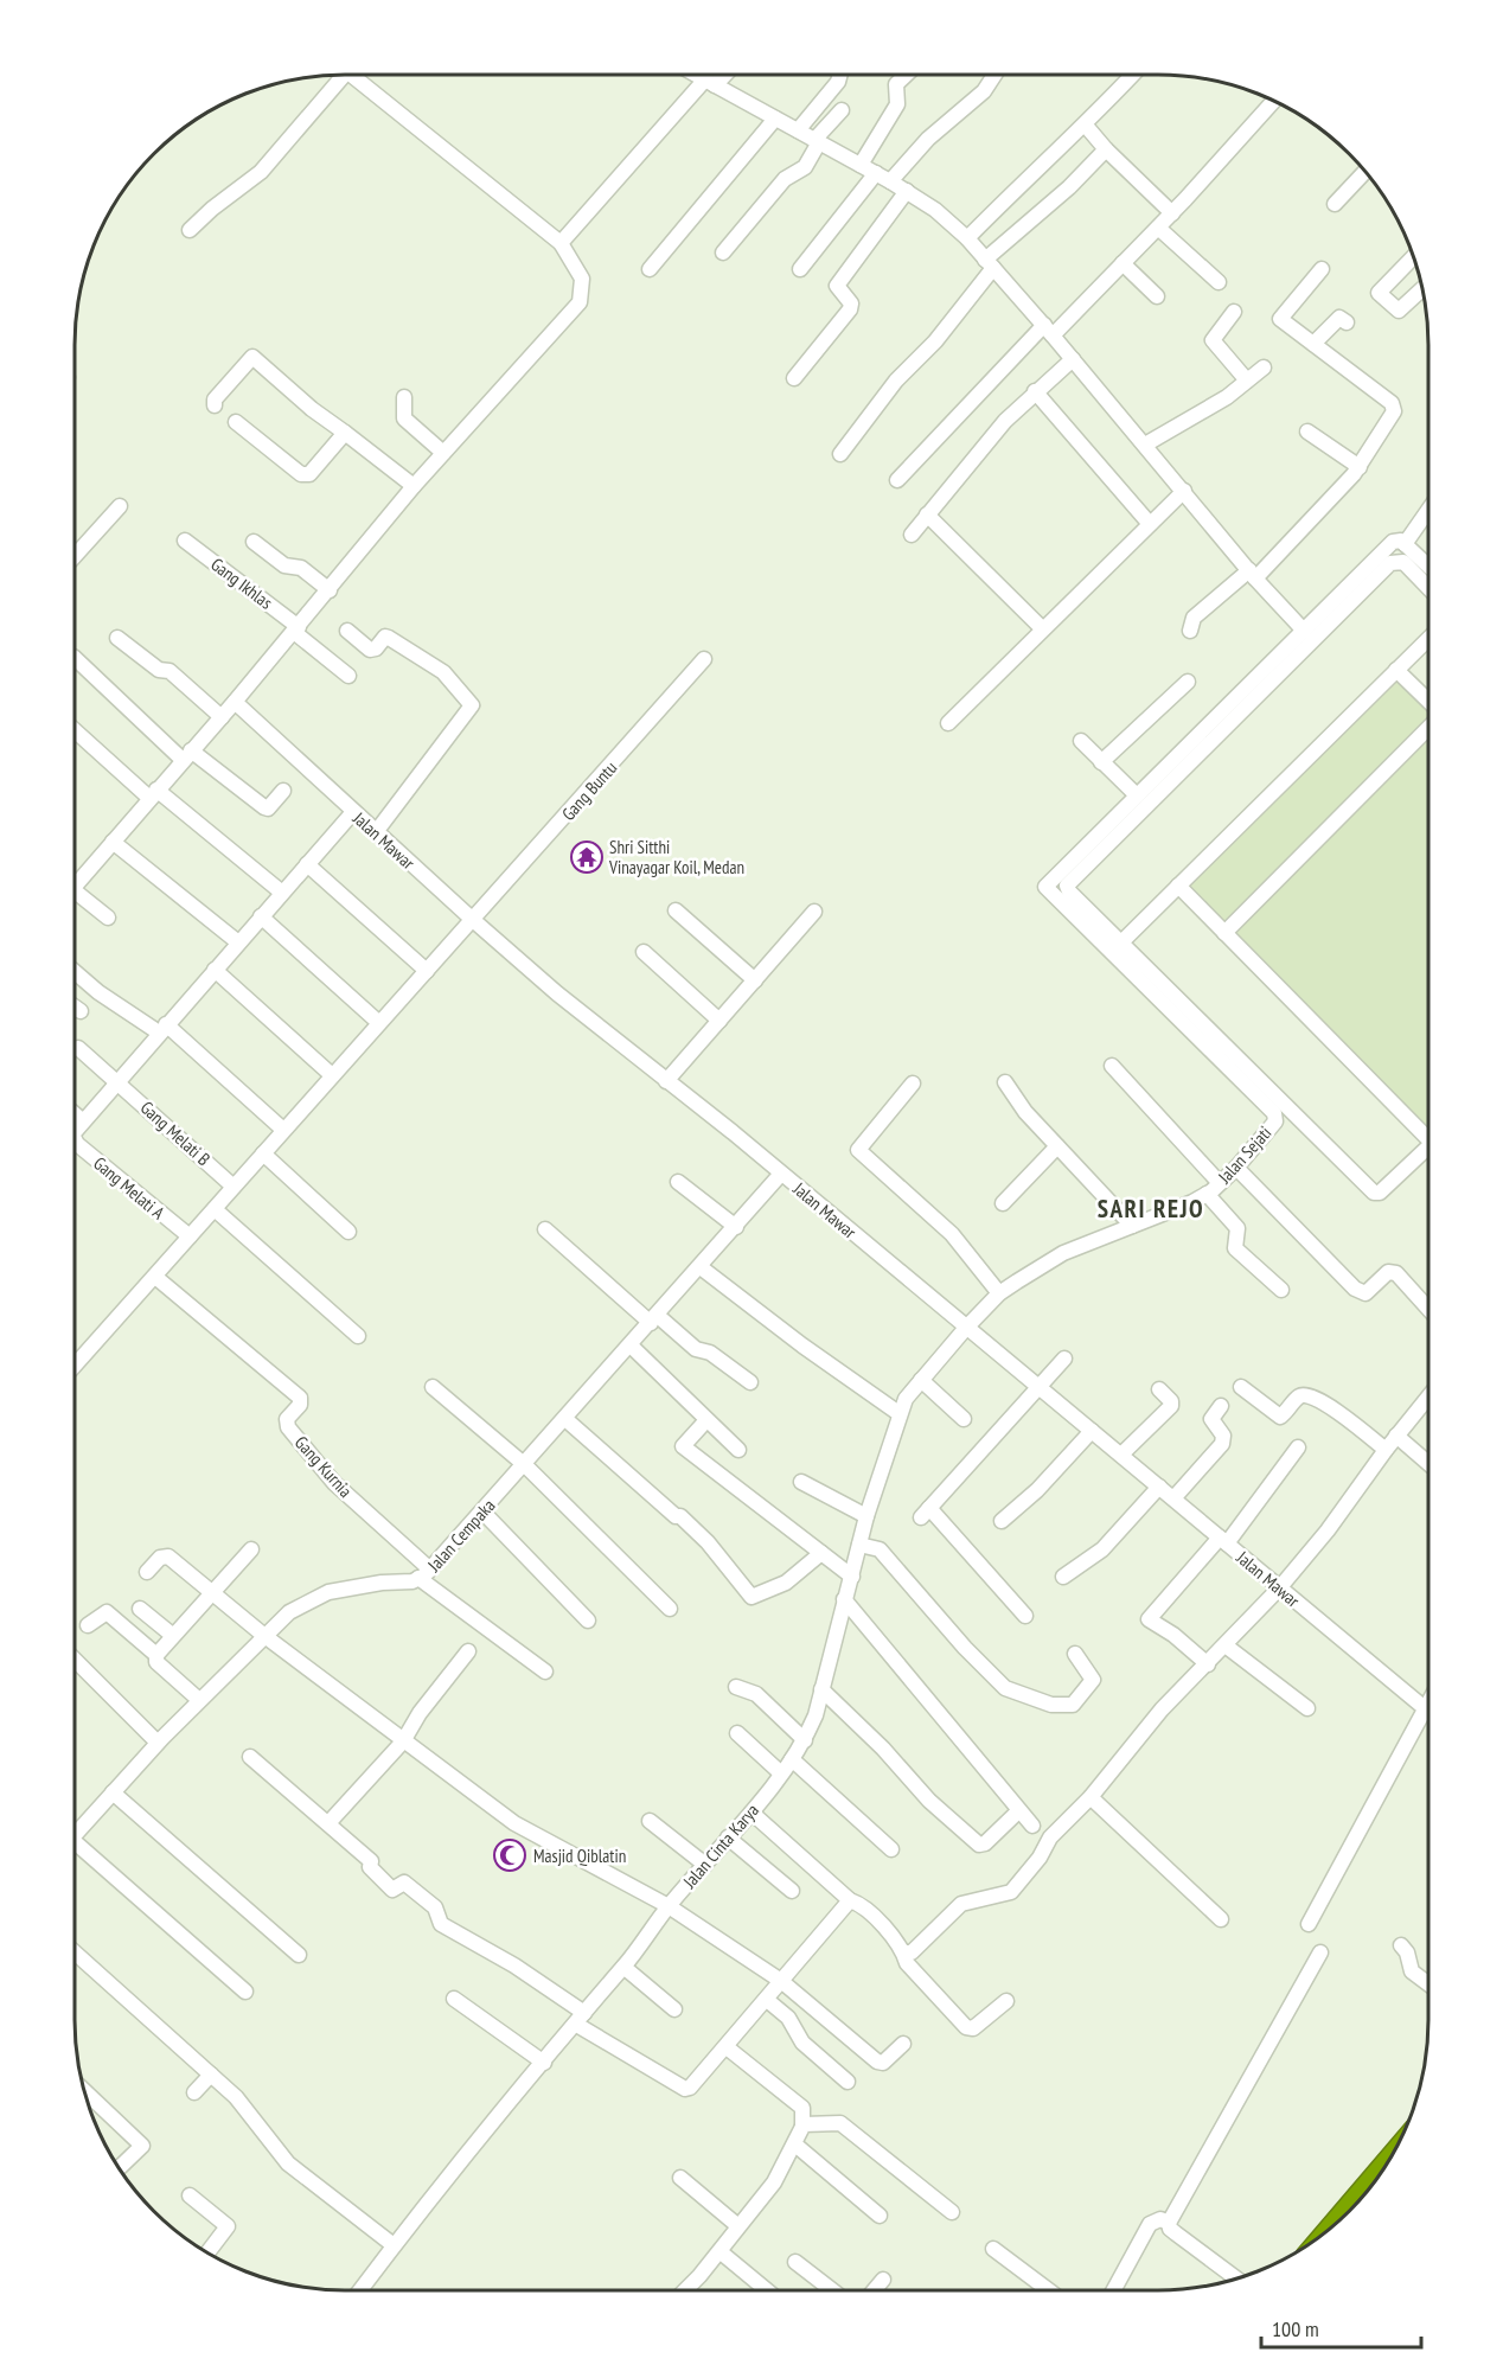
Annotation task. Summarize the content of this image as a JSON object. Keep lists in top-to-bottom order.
{
  "streets": {
    "street": [
      "Gang Ikhlas",
      "Gang Buntu",
      "Jalan Mawar",
      "Gang Melati B",
      "Jalan Sejati",
      "Gang Melati A",
      "Gang Kurnia",
      "Jalan Cempaka",
      "Jalan Cinta Karya"
    ]
  },
  "crossings": [
    ["Gang Buntu", "Jalan Mawar"],
    ["Gang Buntu", "Gang Melati B"],
    ["Gang Buntu", "Gang Melati A"],
    ["Gang Buntu", "Gang Kurnia"],
    ["Jalan Mawar", "Jalan Sejati"],
    ["Jalan Mawar", "Jalan Cempaka"],
    ["Jalan Mawar", "Jalan Cinta Karya"],
    ["Jalan Sejati", "Jalan Cinta Karya"],
    ["Gang Kurnia", "Jalan Cempaka"]
  ],
  "districts": ["SARI REJO"],
  "places": {
    "temple": ["Shri Sitthi Vinayagar Koil, Medan"],
    "mosque": ["Masjid Qiblatin"]
  },
  "scale_bar": "100 m"
}
